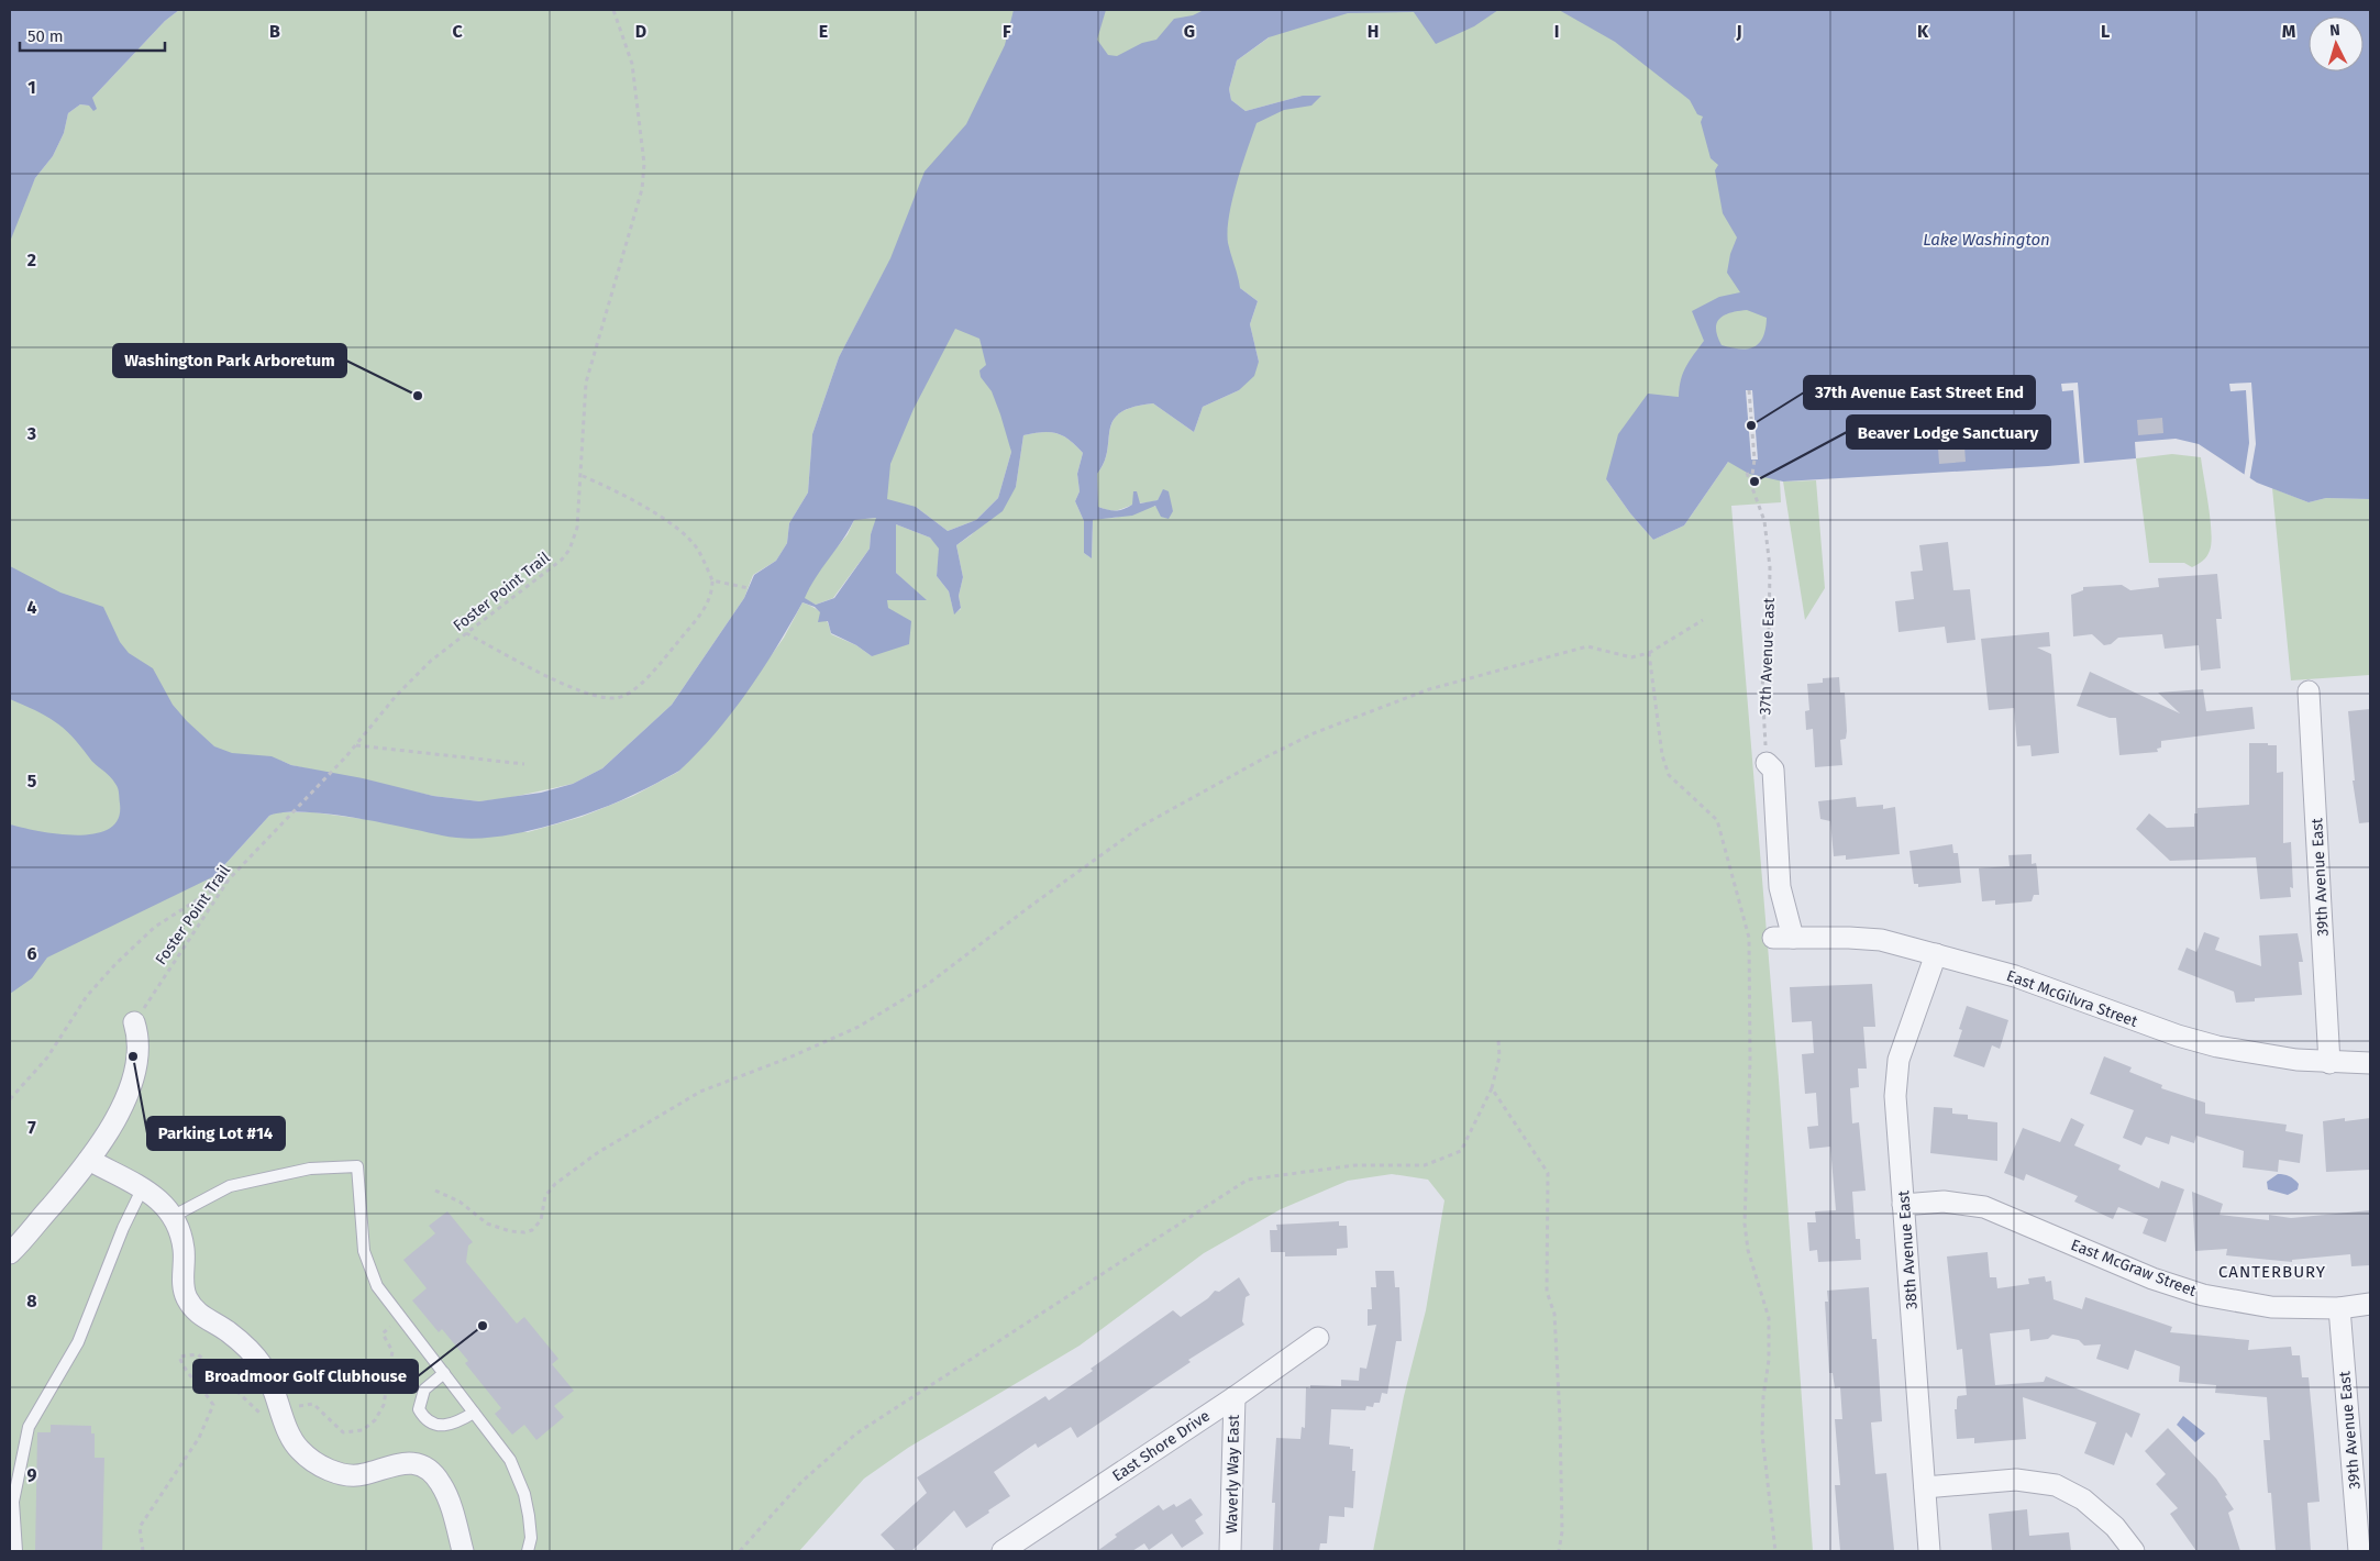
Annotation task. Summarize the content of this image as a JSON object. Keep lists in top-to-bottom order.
{
  "streets": {
    "street": [
      "39th Avenue East",
      "East McGilvra Street",
      "38th Avenue East",
      "East McGraw Street",
      "East Shore Drive",
      "Waverly Way East"
    ],
    "path": ["Foster Point Trail", "37th Avenue East"]
  },
  "crossings": [
    ["37th Avenue East", "East McGilvra Street"],
    ["39th Avenue East", "East McGilvra Street"],
    ["39th Avenue East", "East McGraw Street"],
    ["East McGilvra Street", "38th Avenue East"],
    ["38th Avenue East", "East McGraw Street"],
    ["East Shore Drive", "Waverly Way East"]
  ],
  "districts": ["CANTERBURY"],
  "water": ["Lake Washington"],
  "places": [
    "Washington Park Arboretum",
    "37th Avenue East Street End",
    "Beaver Lodge Sanctuary",
    "Parking Lot #14",
    "Broadmoor Golf Clubhouse"
  ],
  "scale_bar": "50 m",
  "north": "top",
  "grid": {
    "columns": [
      "B",
      "C",
      "D",
      "E",
      "F",
      "G",
      "H",
      "I",
      "J",
      "K",
      "L",
      "M"
    ],
    "rows": [
      "1",
      "2",
      "3",
      "4",
      "5",
      "6",
      "7",
      "8",
      "9"
    ]
  }
}
